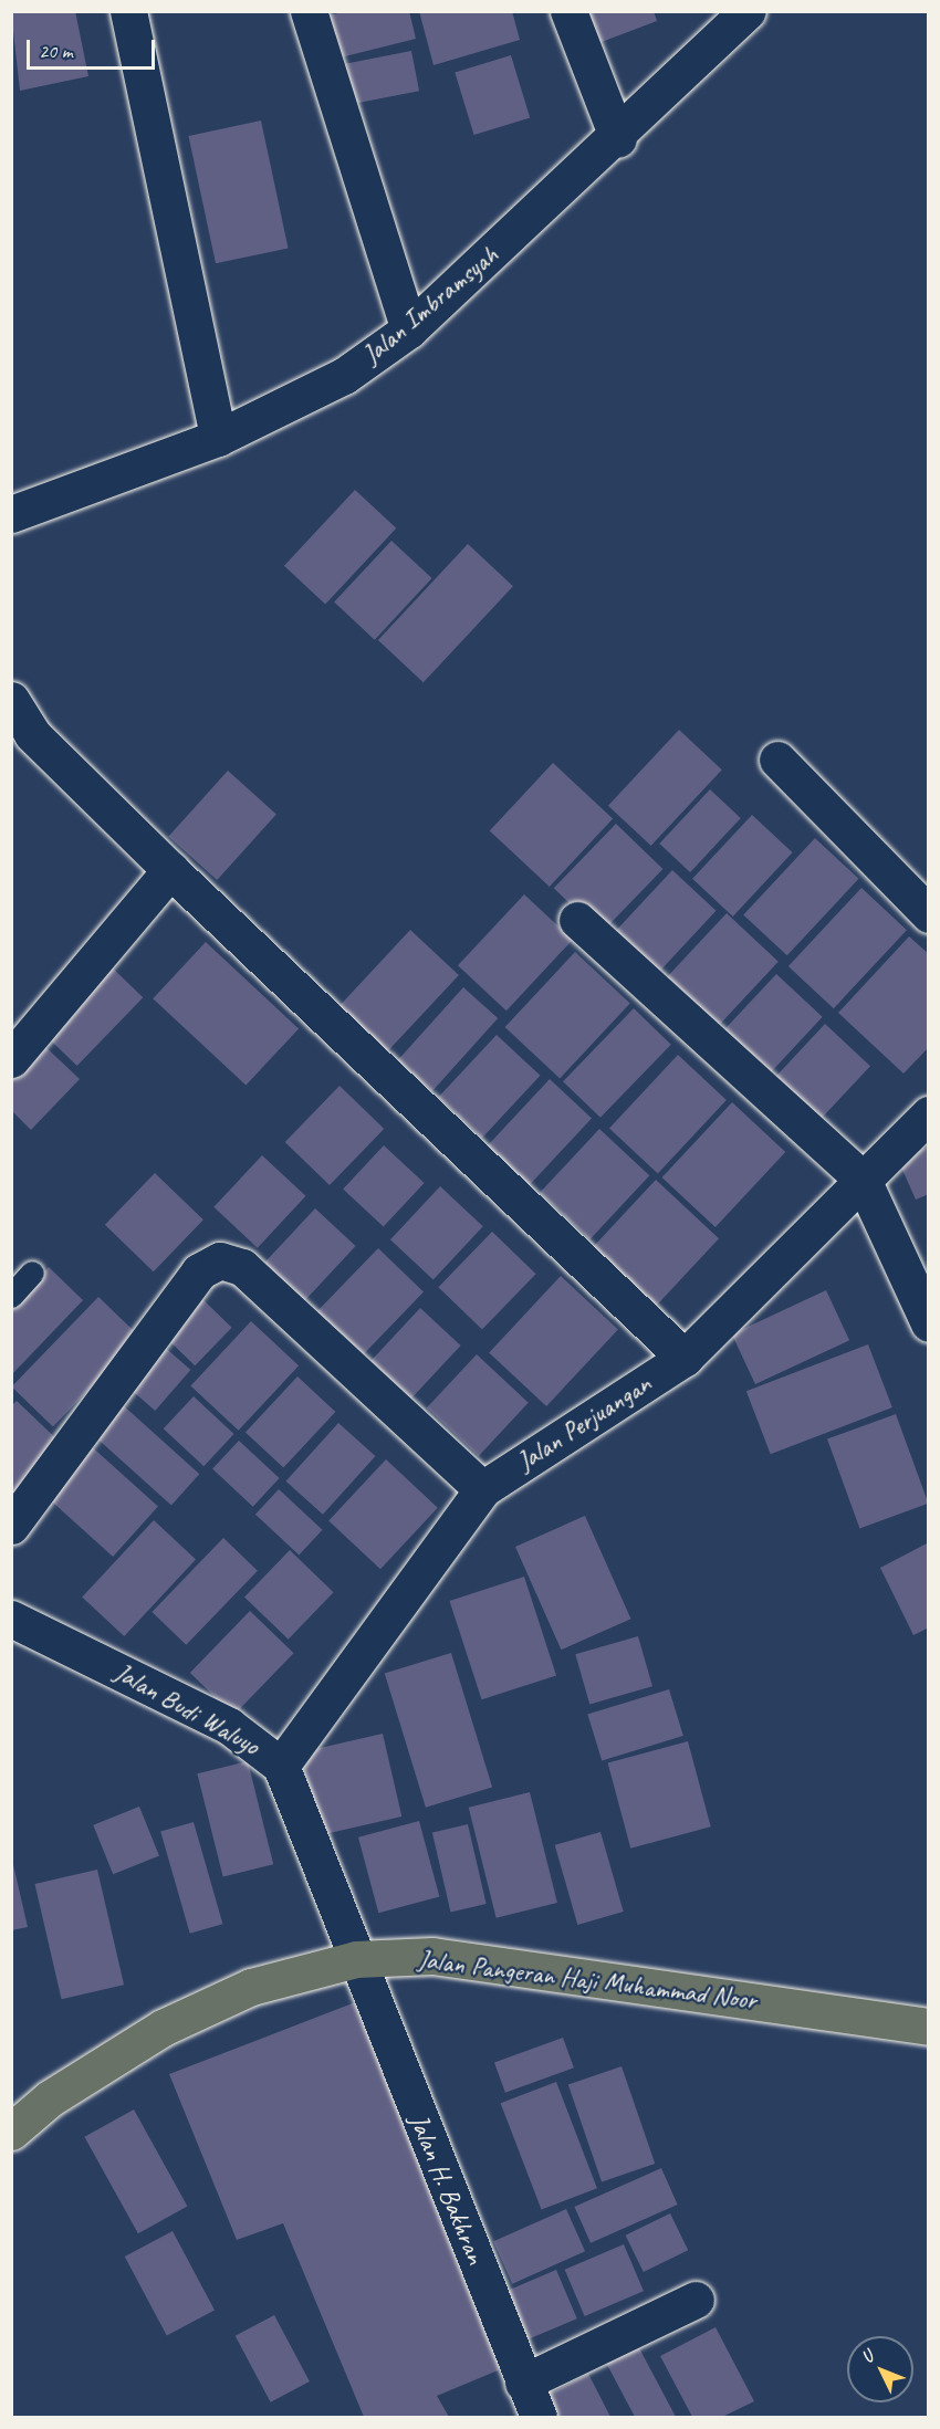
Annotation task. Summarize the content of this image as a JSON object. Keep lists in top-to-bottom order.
{
  "streets": {
    "main road": ["Jalan Pangeran Haji Muhammad Noor"],
    "street": [
      "Jalan Imbramsyah",
      "Jalan Perjuangan",
      "Jalan Budi Waluyo",
      "Jalan H. Bakhran"
    ]
  },
  "crossings": [
    ["Jalan Perjuangan", "Jalan Budi Waluyo"],
    ["Jalan Budi Waluyo", "Jalan Pangeran Haji Muhammad Noor"],
    ["Jalan Budi Waluyo", "Jalan H. Bakhran"],
    ["Jalan Pangeran Haji Muhammad Noor", "Jalan H. Bakhran"]
  ],
  "scale_bar": "20 m",
  "north": "top left"
}
